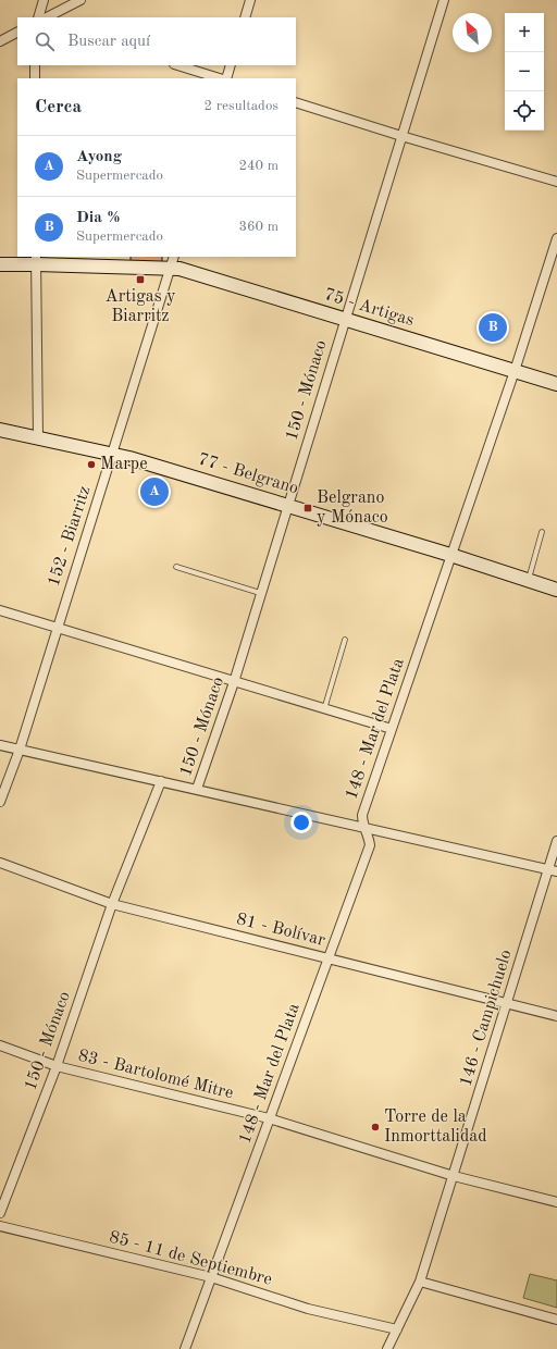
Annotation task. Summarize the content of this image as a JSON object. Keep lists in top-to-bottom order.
{
  "streets": {
    "street": [
      "75 - Artigas",
      "150 - Mónaco",
      "77 - Belgrano",
      "152 - Biarritz",
      "148 - Mar del Plata",
      "81 - Bolívar",
      "146 - Campichuelo",
      "83 - Bartolomé Mitre",
      "85 - 11 de Septiembre"
    ]
  },
  "crossings": [
    ["75 - Artigas", "150 - Mónaco"],
    ["75 - Artigas", "152 - Biarritz"],
    ["75 - Artigas", "148 - Mar del Plata"],
    ["150 - Mónaco", "77 - Belgrano"],
    ["150 - Mónaco", "81 - Bolívar"],
    ["150 - Mónaco", "83 - Bartolomé Mitre"],
    ["77 - Belgrano", "152 - Biarritz"],
    ["77 - Belgrano", "148 - Mar del Plata"],
    ["148 - Mar del Plata", "81 - Bolívar"],
    ["148 - Mar del Plata", "83 - Bartolomé Mitre"],
    ["148 - Mar del Plata", "85 - 11 de Septiembre"],
    ["81 - Bolívar", "146 - Campichuelo"],
    ["146 - Campichuelo", "83 - Bartolomé Mitre"],
    ["146 - Campichuelo", "85 - 11 de Septiembre"]
  ],
  "places": {
    "transit": ["Artigas y Biarritz", "Belgrano y Mónaco"],
    "other": ["Marpe", "Torre de la Inmorttalidad"]
  },
  "north": "top left",
  "page": {
    "map_buttons": ["+", "−"],
    "search": "Buscar aquí",
    "heading": ["Cerca", "2 resultados"],
    "list": [
      {
        "mark": "A",
        "name": "Ayong",
        "note": "Supermercado",
        "value": "240 m"
      },
      {
        "mark": "B",
        "name": "Dia %",
        "note": "Supermercado",
        "value": "360 m"
      }
    ],
    "pins": ["B", "A"]
  }
}
